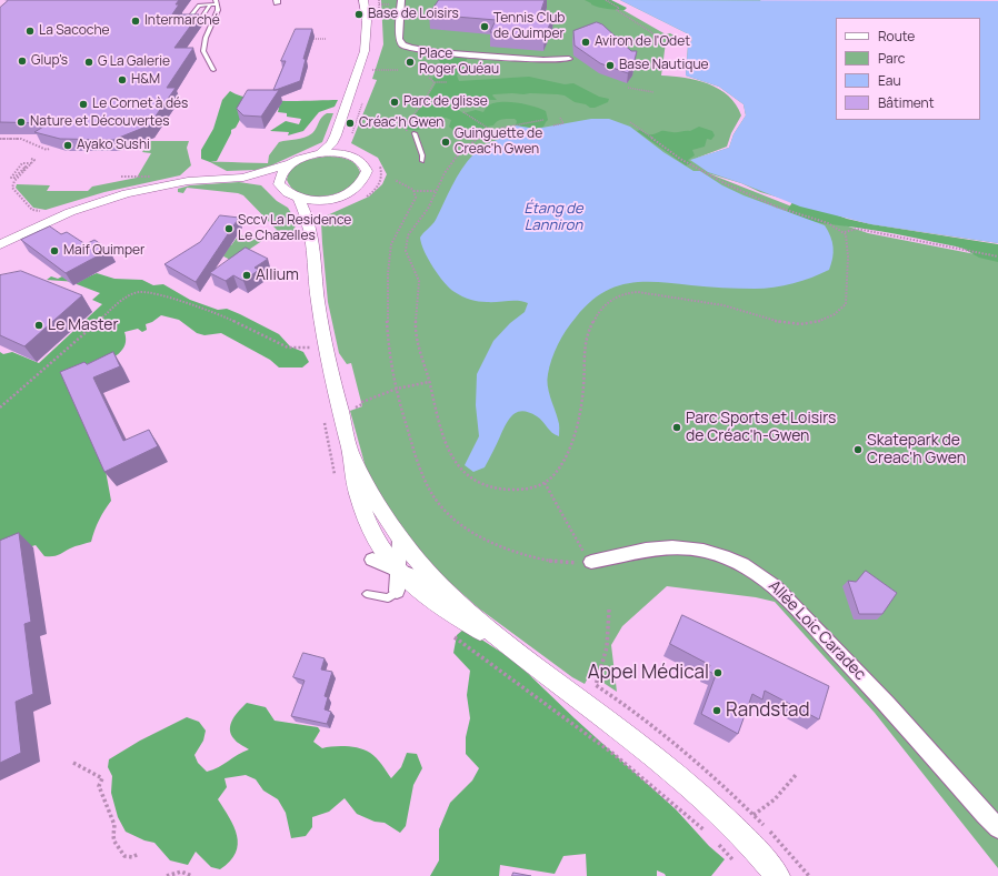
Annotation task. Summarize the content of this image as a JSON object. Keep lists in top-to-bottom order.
{
  "streets": {
    "street": ["Allée Loic Caradec"]
  },
  "water": ["Étang de Lanniron"],
  "places": [
    "Base de Loisirs",
    "Intermarché",
    "Tennis Club de Quimper",
    "La Sacoche",
    "Aviron de l'Odet",
    "Glup's",
    "G La Galerie",
    "Place Roger Quéau",
    "Base Nautique",
    "H&M",
    "Parc de glisse",
    "Le Cornet à dés",
    "Nature et Découvertes",
    "Créac'h Gwen",
    "Guinguette de Creac'h Gwen",
    "Ayako Sushi",
    "Sccv La Residence Le Chazelles",
    "Maif Quimper",
    "Allium",
    "Le Master",
    "Parc Sports et Loisirs de Créac'h-Gwen",
    "Skatepark de Creac'h Gwen",
    "Appel Médical",
    "Randstad"
  ],
  "legend": [
    "Route",
    "Parc",
    "Eau",
    "Bâtiment"
  ]
}
